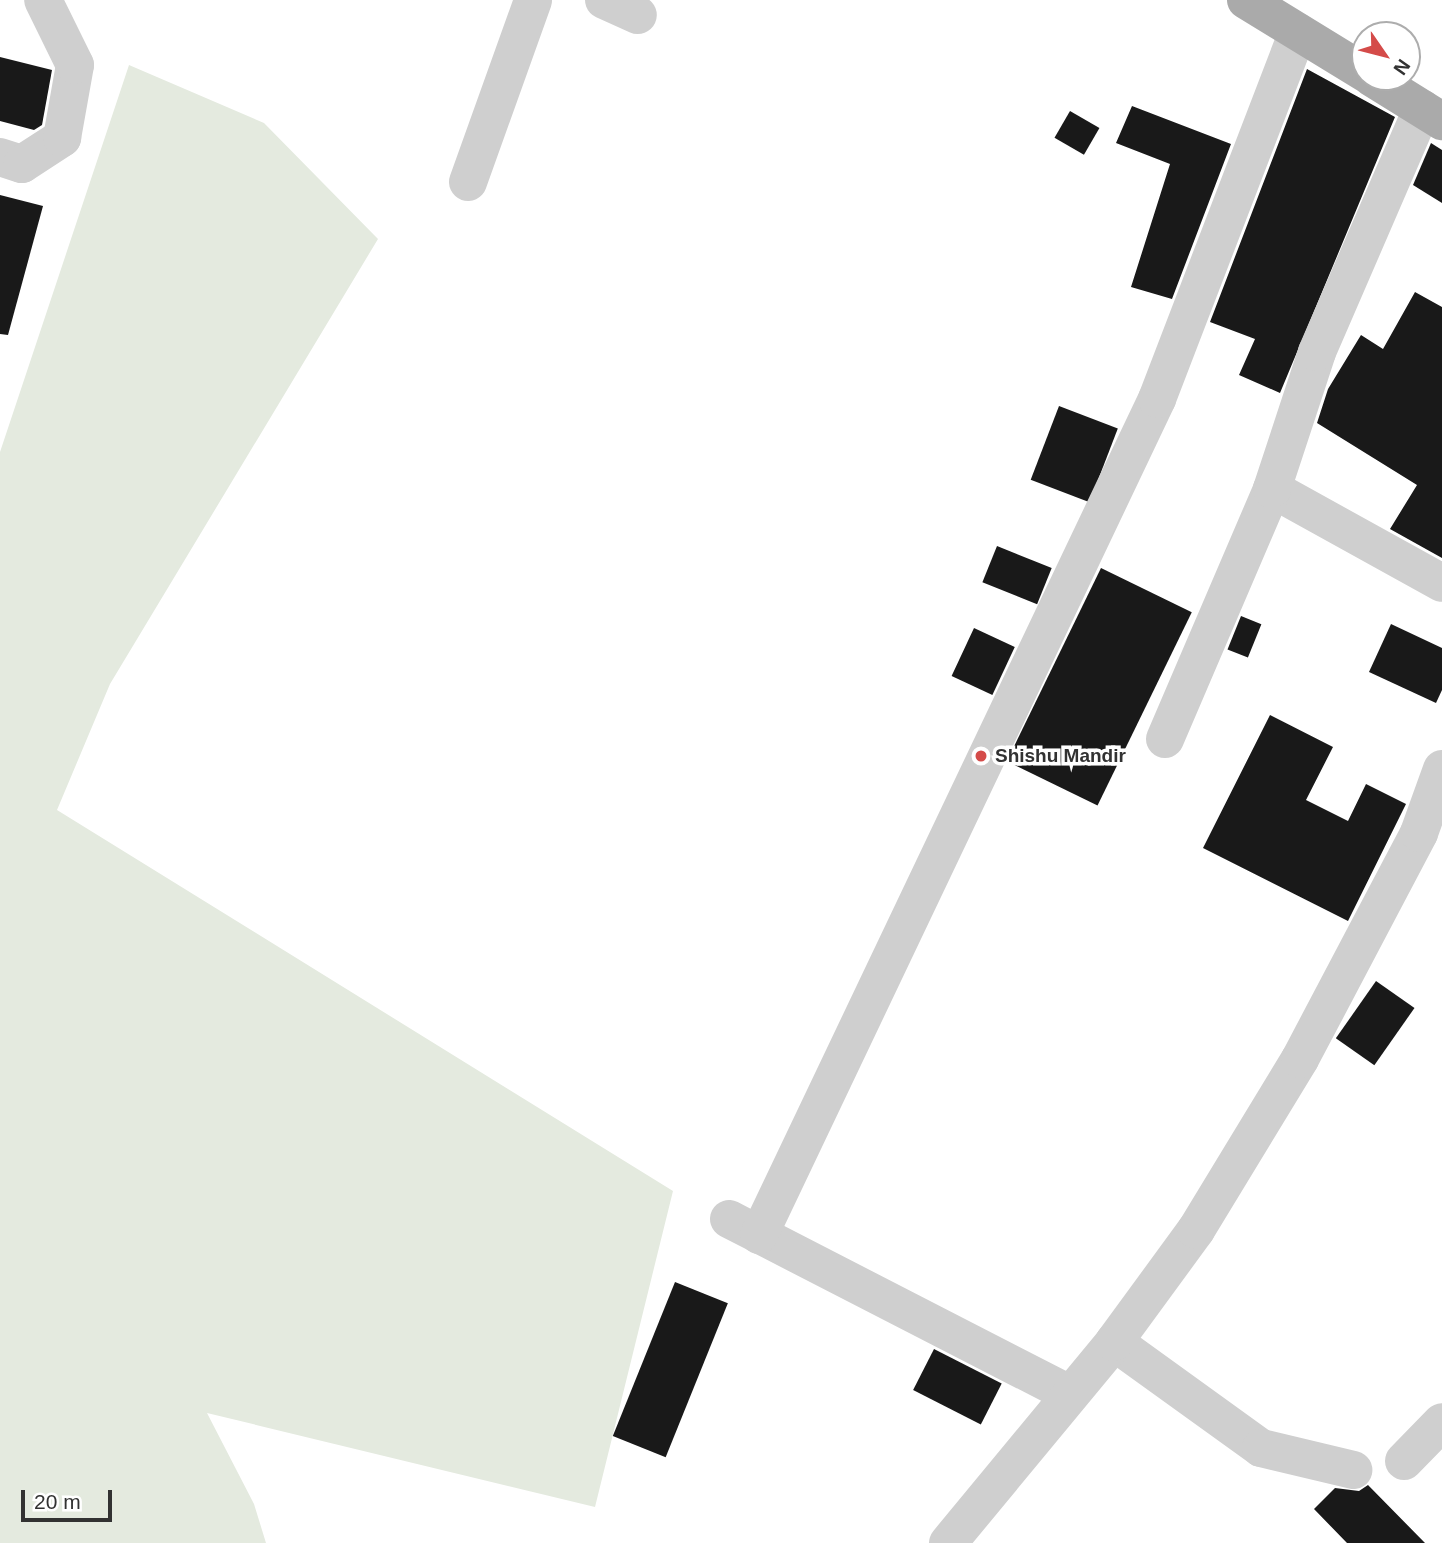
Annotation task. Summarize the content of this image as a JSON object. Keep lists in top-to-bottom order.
{
  "places": ["Shishu Mandir"],
  "scale_bar": "20 m",
  "north": "bottom right"
}
